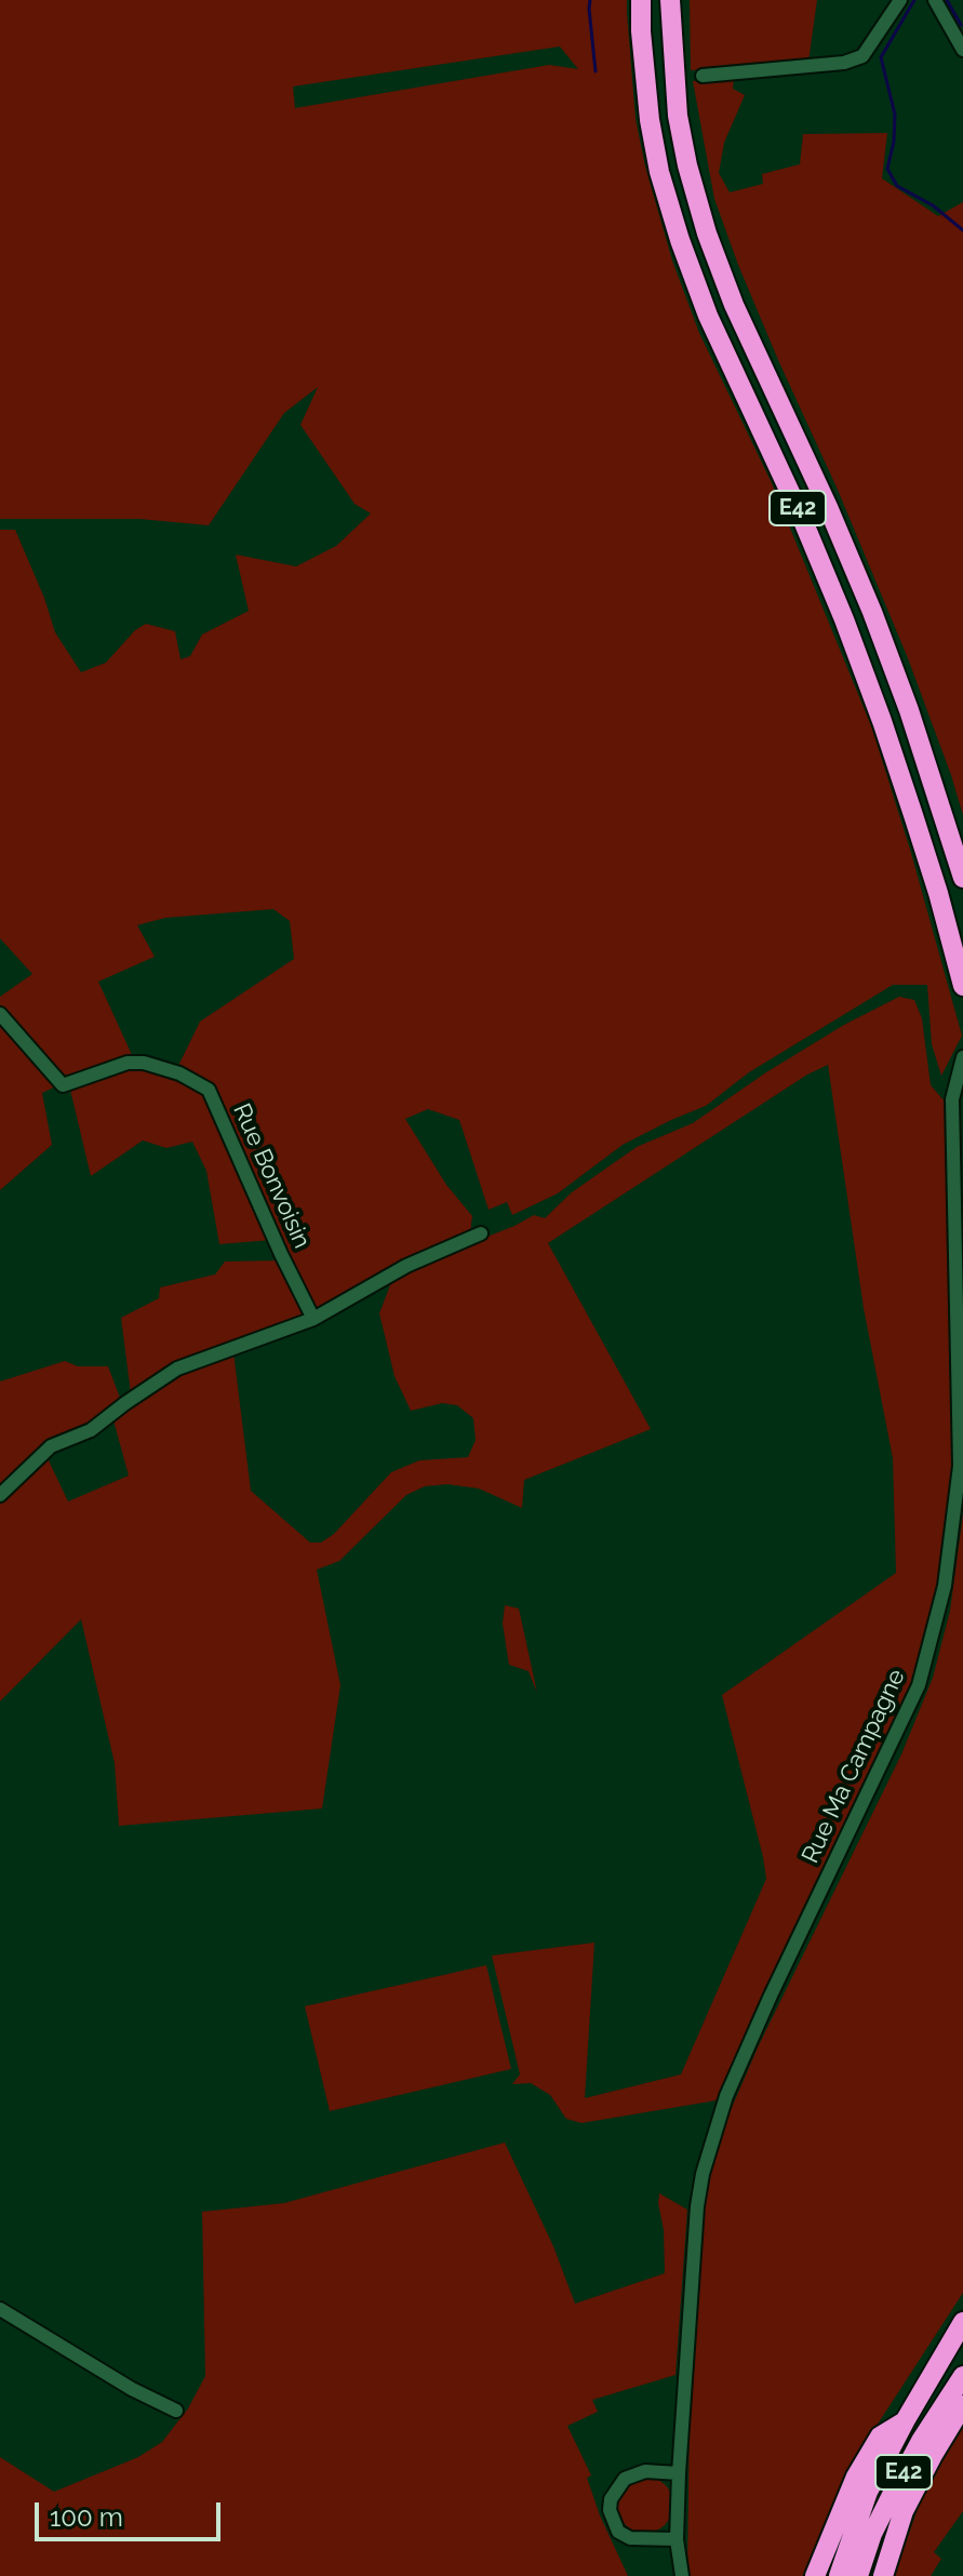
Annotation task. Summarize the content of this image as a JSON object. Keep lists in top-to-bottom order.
{
  "streets": {
    "highway": ["E42"],
    "street": ["Rue Bonvoisin", "Rue Ma Campagne"]
  },
  "scale_bar": "100 m"
}
